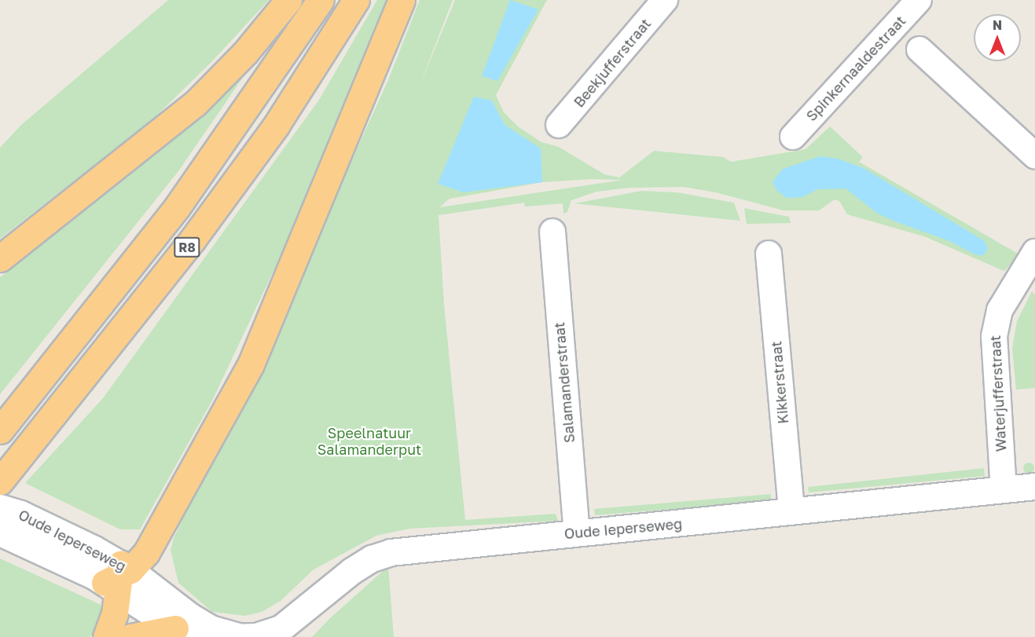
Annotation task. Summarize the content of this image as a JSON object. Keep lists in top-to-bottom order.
{
  "streets": {
    "highway": ["R8"],
    "street": [
      "Beekjufferstraat",
      "Spinkernaaldestraat",
      "Salamanderstraat",
      "Kikkerstraat",
      "Waterjufferstraat",
      "Oude Ieperseweg"
    ]
  },
  "crossings": [
    ["Salamanderstraat", "Oude Ieperseweg"],
    ["Kikkerstraat", "Oude Ieperseweg"],
    ["Waterjufferstraat", "Oude Ieperseweg"]
  ],
  "parks": ["Speelnatuur Salamanderput"],
  "north": "top"
}
